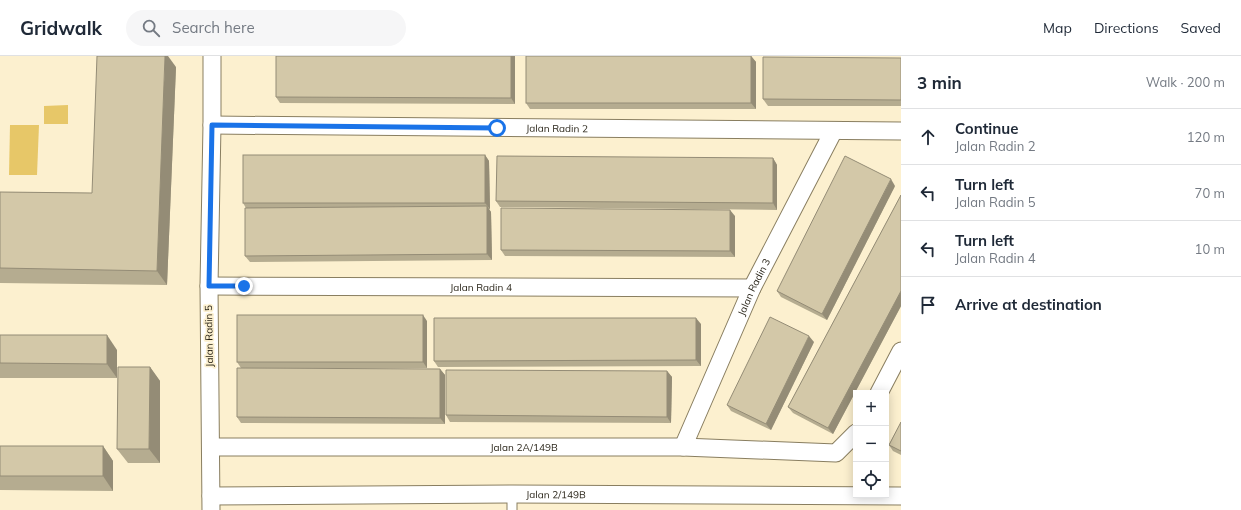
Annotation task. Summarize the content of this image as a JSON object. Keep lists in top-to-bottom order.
{
  "streets": {
    "street": [
      "Jalan Radin 2",
      "Jalan Radin 4",
      "Jalan Radin 3",
      "Jalan Radin 5",
      "Jalan 2A/149B",
      "Jalan 2/149B"
    ]
  },
  "crossings": [
    ["Jalan Radin 2", "Jalan Radin 3"],
    ["Jalan Radin 2", "Jalan Radin 5"],
    ["Jalan Radin 4", "Jalan Radin 3"],
    ["Jalan Radin 4", "Jalan Radin 5"],
    ["Jalan Radin 3", "Jalan 2A/149B"],
    ["Jalan Radin 5", "Jalan 2A/149B"],
    ["Jalan Radin 5", "Jalan 2/149B"]
  ],
  "page": {
    "header": "Gridwalk",
    "search": "Search here",
    "nav": ["Map", "Directions", "Saved"],
    "heading": ["3 min", "Walk · 200 m"],
    "list": [
      ["Continue", "Jalan Radin 2", "120 m"],
      ["Turn left", "Jalan Radin 5", "70 m"],
      ["Turn left", "Jalan Radin 4", "10 m"],
      "Arrive at destination"
    ],
    "map_buttons": ["+", "−"]
  }
}
